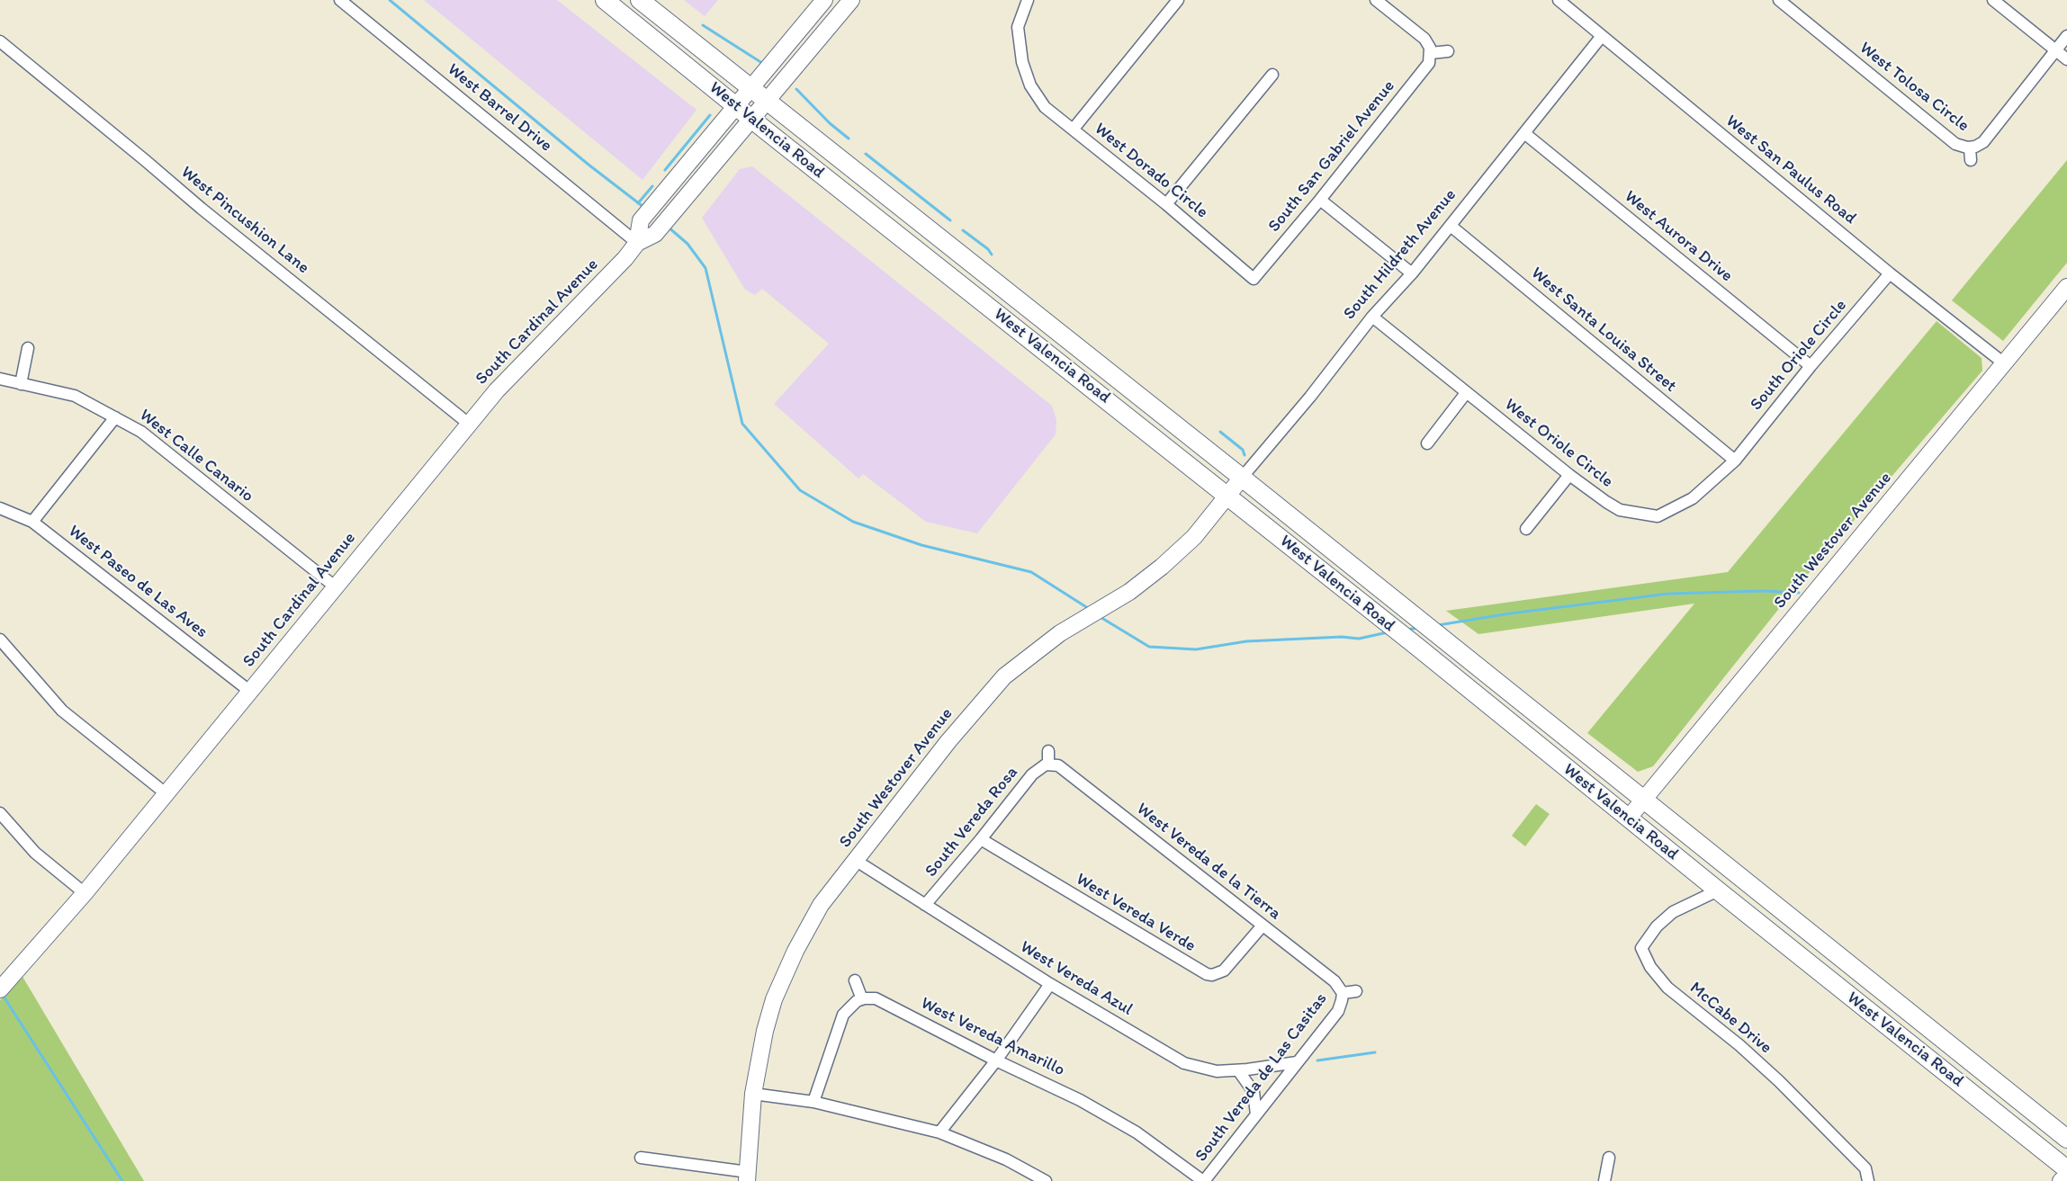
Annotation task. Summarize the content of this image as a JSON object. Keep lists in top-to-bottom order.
{
  "streets": {
    "main road": [
      "West Valencia Road",
      "South Hildreth Avenue",
      "South Cardinal Avenue",
      "South Westover Avenue"
    ],
    "street": [
      "West Tolosa Circle",
      "West Barrel Drive",
      "South San Gabriel Avenue",
      "West San Paulus Road",
      "West Dorado Circle",
      "West Pincushion Lane",
      "West Aurora Drive",
      "West Santa Louisa Street",
      "South Oriole Circle",
      "West Oriole Circle",
      "West Calle Canario",
      "West Paseo de Las Aves",
      "South Vereda Rosa",
      "West Vereda de la Tierra",
      "West Vereda Verde",
      "West Vereda Azul",
      "McCabe Drive",
      "West Vereda Amarillo",
      "South Vereda de Las Casitas"
    ]
  },
  "crossings": [
    ["West Barrel Drive", "South Cardinal Avenue"],
    ["West Valencia Road", "South Hildreth Avenue"],
    ["West Valencia Road", "South Cardinal Avenue"],
    ["West Valencia Road", "South Westover Avenue"],
    ["West Valencia Road", "McCabe Drive"],
    ["South San Gabriel Avenue", "West Dorado Circle"],
    ["West San Paulus Road", "South Hildreth Avenue"],
    ["West San Paulus Road", "South Oriole Circle"],
    ["West San Paulus Road", "South Westover Avenue"],
    ["West Pincushion Lane", "South Cardinal Avenue"],
    ["West Aurora Drive", "South Hildreth Avenue"],
    ["West Aurora Drive", "South Oriole Circle"],
    ["South Hildreth Avenue", "West Santa Louisa Street"],
    ["South Hildreth Avenue", "West Oriole Circle"],
    ["South Hildreth Avenue", "South Westover Avenue"],
    ["South Cardinal Avenue", "West Calle Canario"],
    ["South Cardinal Avenue", "West Paseo de Las Aves"],
    ["West Santa Louisa Street", "South Oriole Circle"],
    ["West Santa Louisa Street", "West Oriole Circle"],
    ["South Oriole Circle", "West Oriole Circle"],
    ["South Westover Avenue", "West Vereda Azul"],
    ["South Vereda Rosa", "West Vereda de la Tierra"],
    ["South Vereda Rosa", "West Vereda Verde"],
    ["South Vereda Rosa", "West Vereda Azul"],
    ["West Vereda de la Tierra", "West Vereda Verde"],
    ["West Vereda de la Tierra", "South Vereda de Las Casitas"],
    ["West Vereda Azul", "South Vereda de Las Casitas"],
    ["West Vereda Amarillo", "South Vereda de Las Casitas"]
  ]
}
